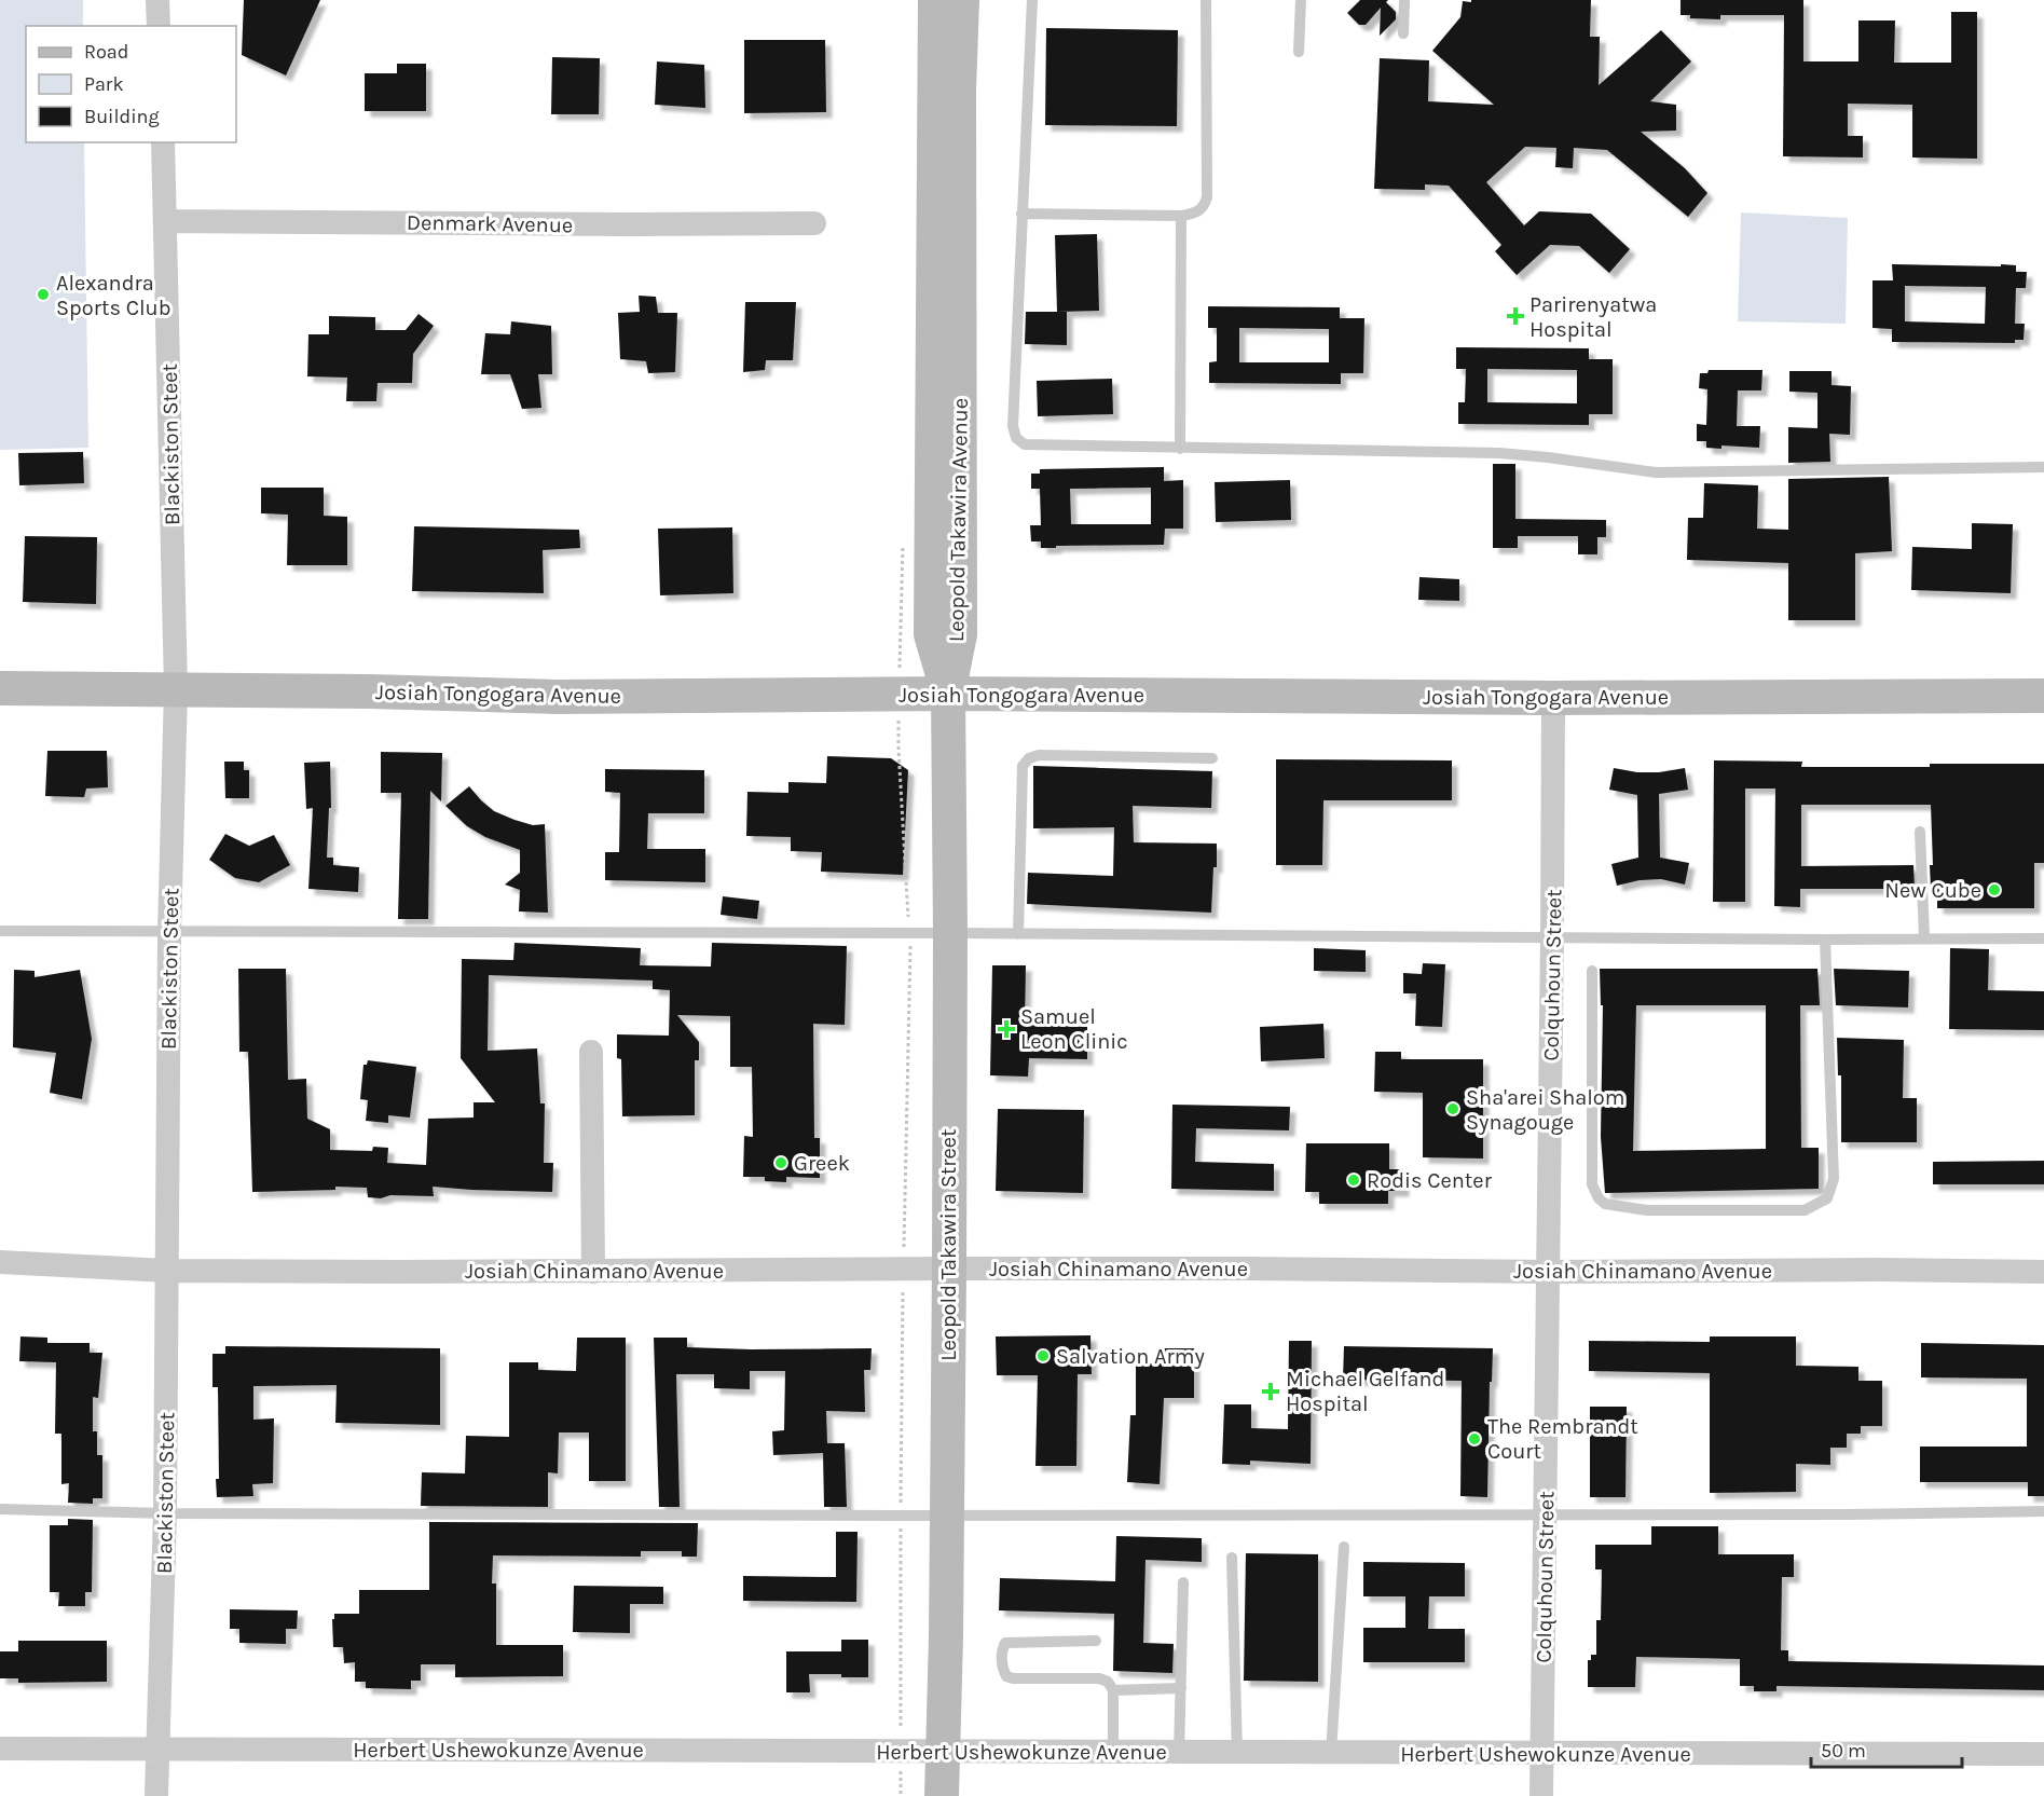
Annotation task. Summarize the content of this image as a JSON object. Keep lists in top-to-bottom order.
{
  "streets": {
    "main road": ["Leopold Takawira Avenue", "Josiah Tongogara Avenue", "Leopold Takawira Street"],
    "street": [
      "Denmark Avenue",
      "Blackiston Steet",
      "Colquhoun Street",
      "Josiah Chinamano Avenue",
      "Herbert Ushewokunze Avenue"
    ]
  },
  "crossings": [
    ["Denmark Avenue", "Blackiston Steet"],
    ["Blackiston Steet", "Josiah Tongogara Avenue"],
    ["Blackiston Steet", "Josiah Chinamano Avenue"],
    ["Blackiston Steet", "Herbert Ushewokunze Avenue"],
    ["Leopold Takawira Avenue", "Josiah Tongogara Avenue"],
    ["Leopold Takawira Avenue", "Leopold Takawira Street"],
    ["Josiah Tongogara Avenue", "Colquhoun Street"],
    ["Josiah Tongogara Avenue", "Leopold Takawira Street"],
    ["Colquhoun Street", "Josiah Chinamano Avenue"],
    ["Colquhoun Street", "Herbert Ushewokunze Avenue"],
    ["Leopold Takawira Street", "Josiah Chinamano Avenue"],
    ["Leopold Takawira Street", "Herbert Ushewokunze Avenue"]
  ],
  "places": {
    "other": [
      "Alexandra Sports Club",
      "New Cube",
      "Sha'arei Shalom Synagouge",
      "Greek",
      "Rodis Center",
      "Salvation Army",
      "The Rembrandt Court"
    ],
    "health": ["Parirenyatwa Hospital", "Samuel Leon Clinic", "Michael Gelfand Hospital"]
  },
  "legend": ["Road", "Park", "Building"],
  "scale_bar": "50 m"
}
